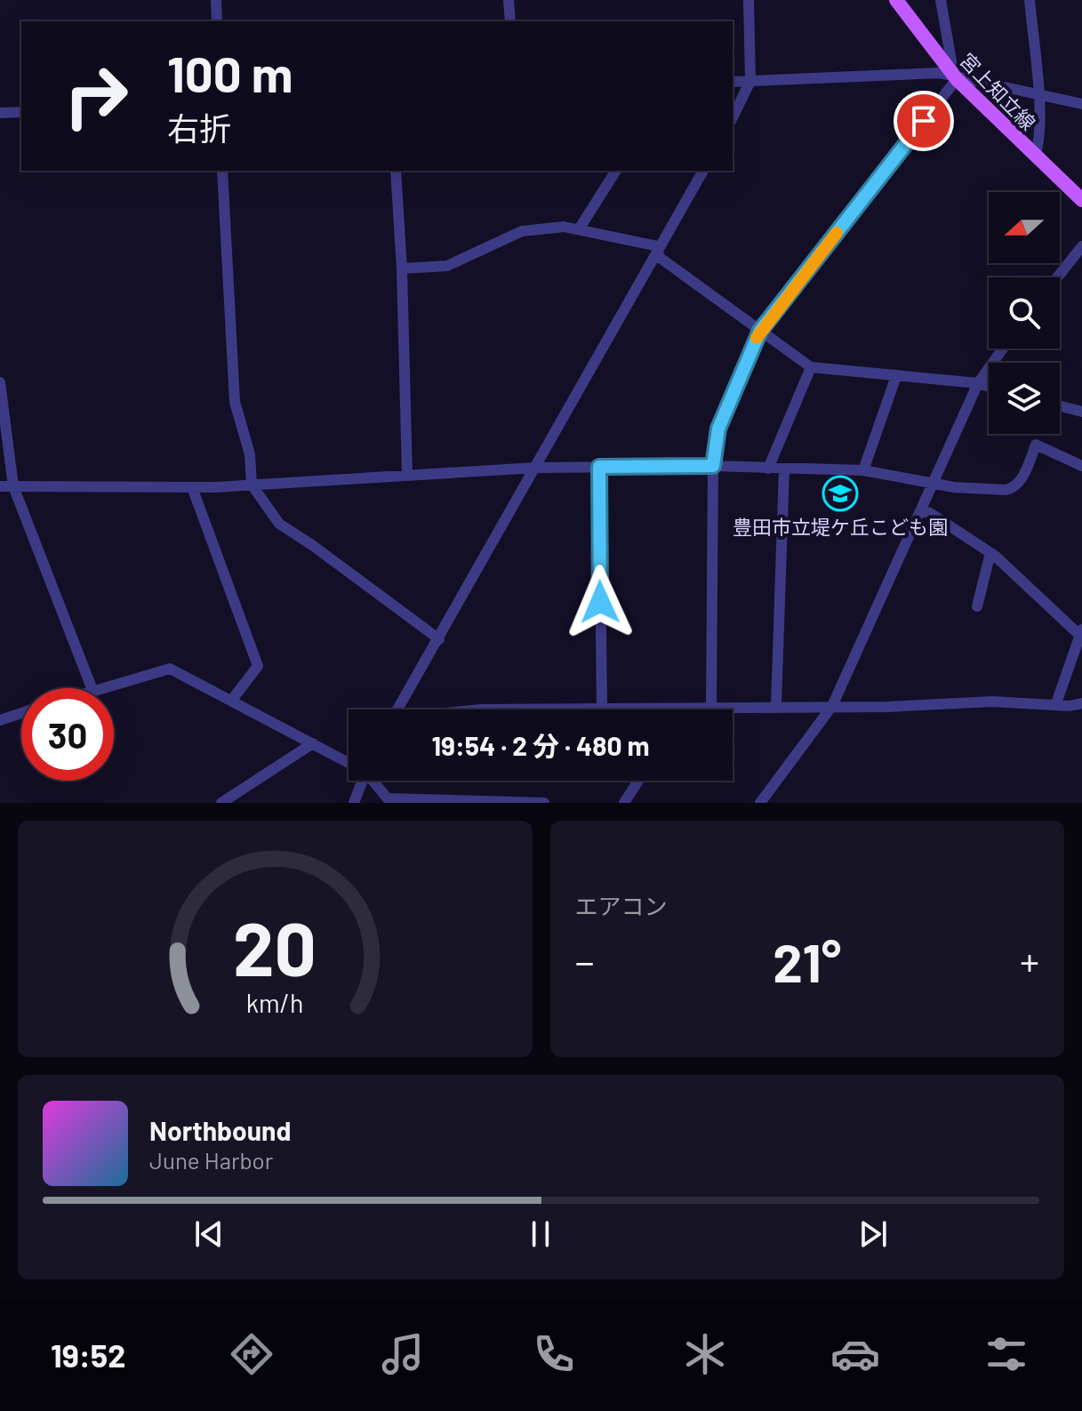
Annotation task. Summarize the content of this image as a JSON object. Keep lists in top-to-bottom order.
{
  "streets": {
    "main road": ["宮上知立線"]
  },
  "places": {
    "school or university": ["豊田市立堤ケ丘こども園"]
  },
  "north": "left",
  "page": {
    "turn": ["100 m", "右折"],
    "limit": "30",
    "trip": "19:54 · 2 分 · 480 m",
    "tile": "エアコン",
    "heat": ["−", "21°", "+"],
    "song": ["Northbound", "June Harbor"],
    "tabs": "19:52",
    "gauge": ["20", "km/h"]
  }
}
